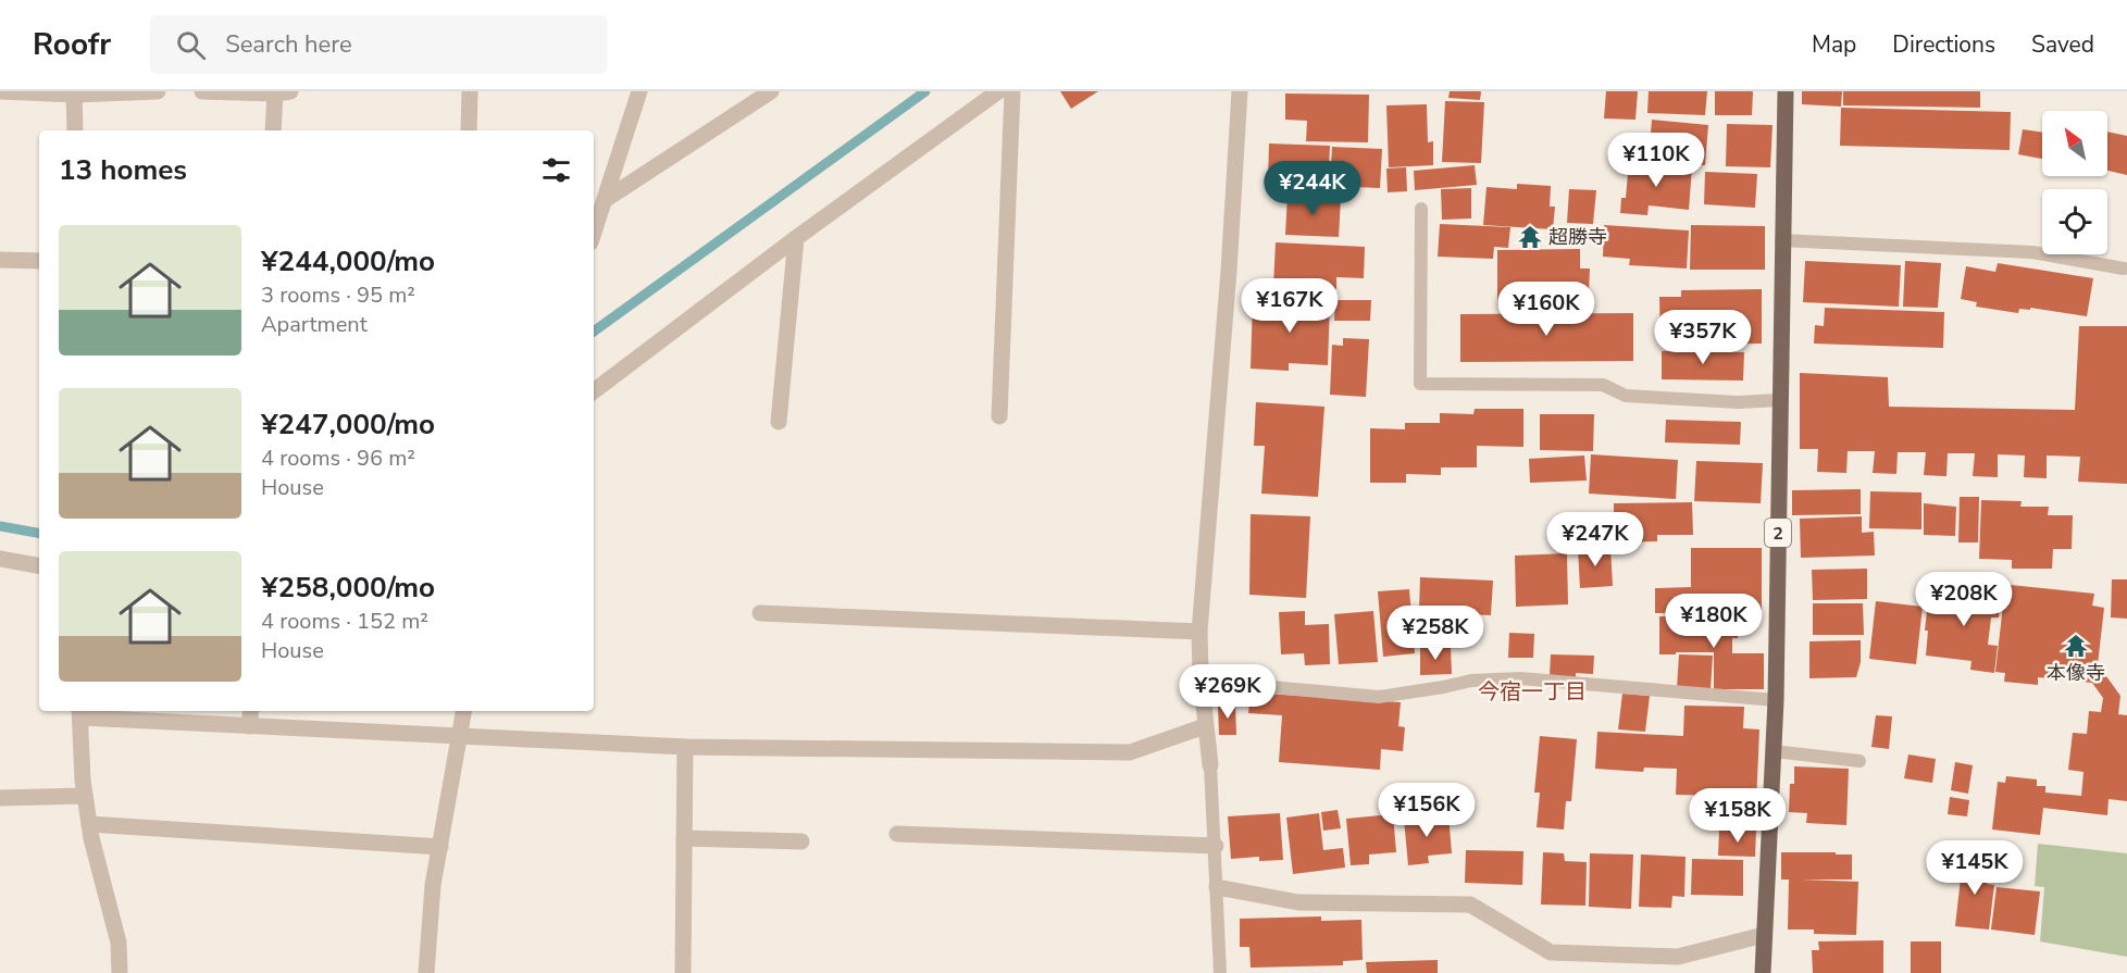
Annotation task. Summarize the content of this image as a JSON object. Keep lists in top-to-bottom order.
{
  "streets": {
    "main road": ["2"]
  },
  "districts": ["今宿一丁目"],
  "places": {
    "temple": ["超勝寺", "本像寺"]
  },
  "north": "top left",
  "page": {
    "header": "Roofr",
    "search": "Search here",
    "nav": ["Map", "Directions", "Saved"],
    "heading": "13 homes",
    "price": [
      "¥110K",
      "¥244K",
      "¥167K",
      "¥160K",
      "¥357K",
      "¥247K",
      "¥208K",
      "¥180K",
      "¥258K",
      "¥269K",
      "¥156K",
      "¥158K",
      "¥145K"
    ],
    "list": [
      {
        "name": "¥244,000/mo",
        "note": "3 rooms · 95 m² · Apartment"
      },
      {
        "name": "¥247,000/mo",
        "note": "4 rooms · 96 m² · House"
      },
      {
        "name": "¥258,000/mo",
        "note": "4 rooms · 152 m² · House"
      }
    ]
  }
}
